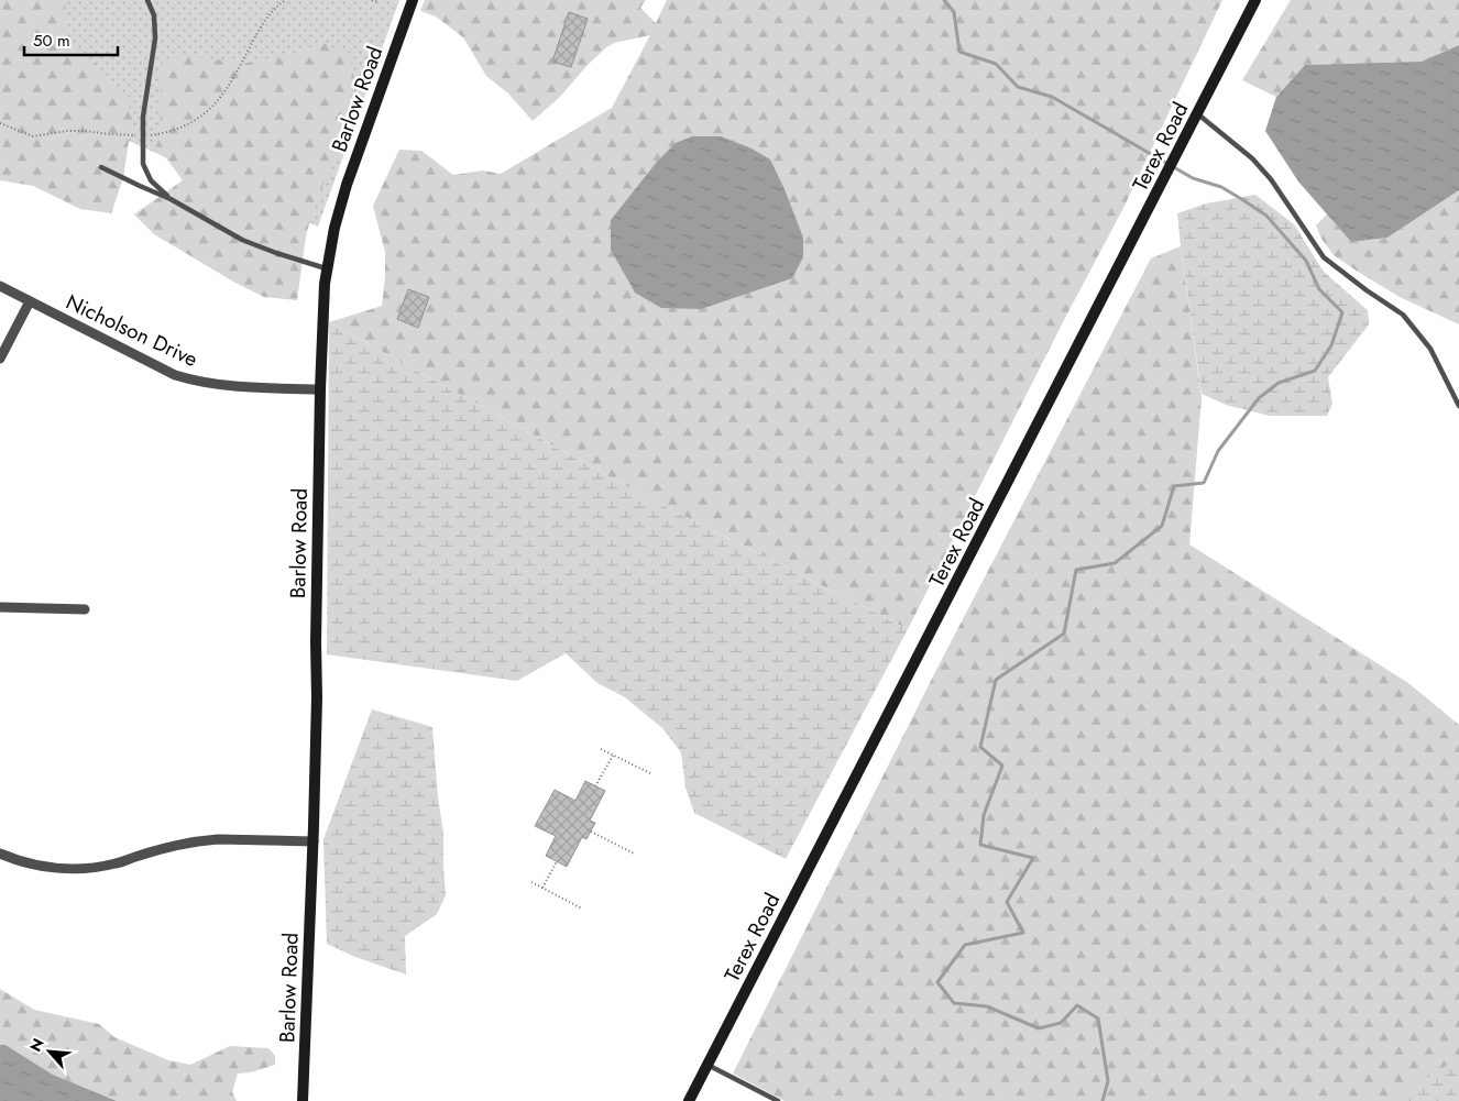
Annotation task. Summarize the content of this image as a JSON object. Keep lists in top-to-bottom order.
{
  "streets": {
    "main road": ["Barlow Road", "Terex Road"],
    "street": ["Nicholson Drive"]
  },
  "crossings": [
    ["Barlow Road", "Nicholson Drive"]
  ],
  "scale_bar": "50 m",
  "north": "top left"
}
